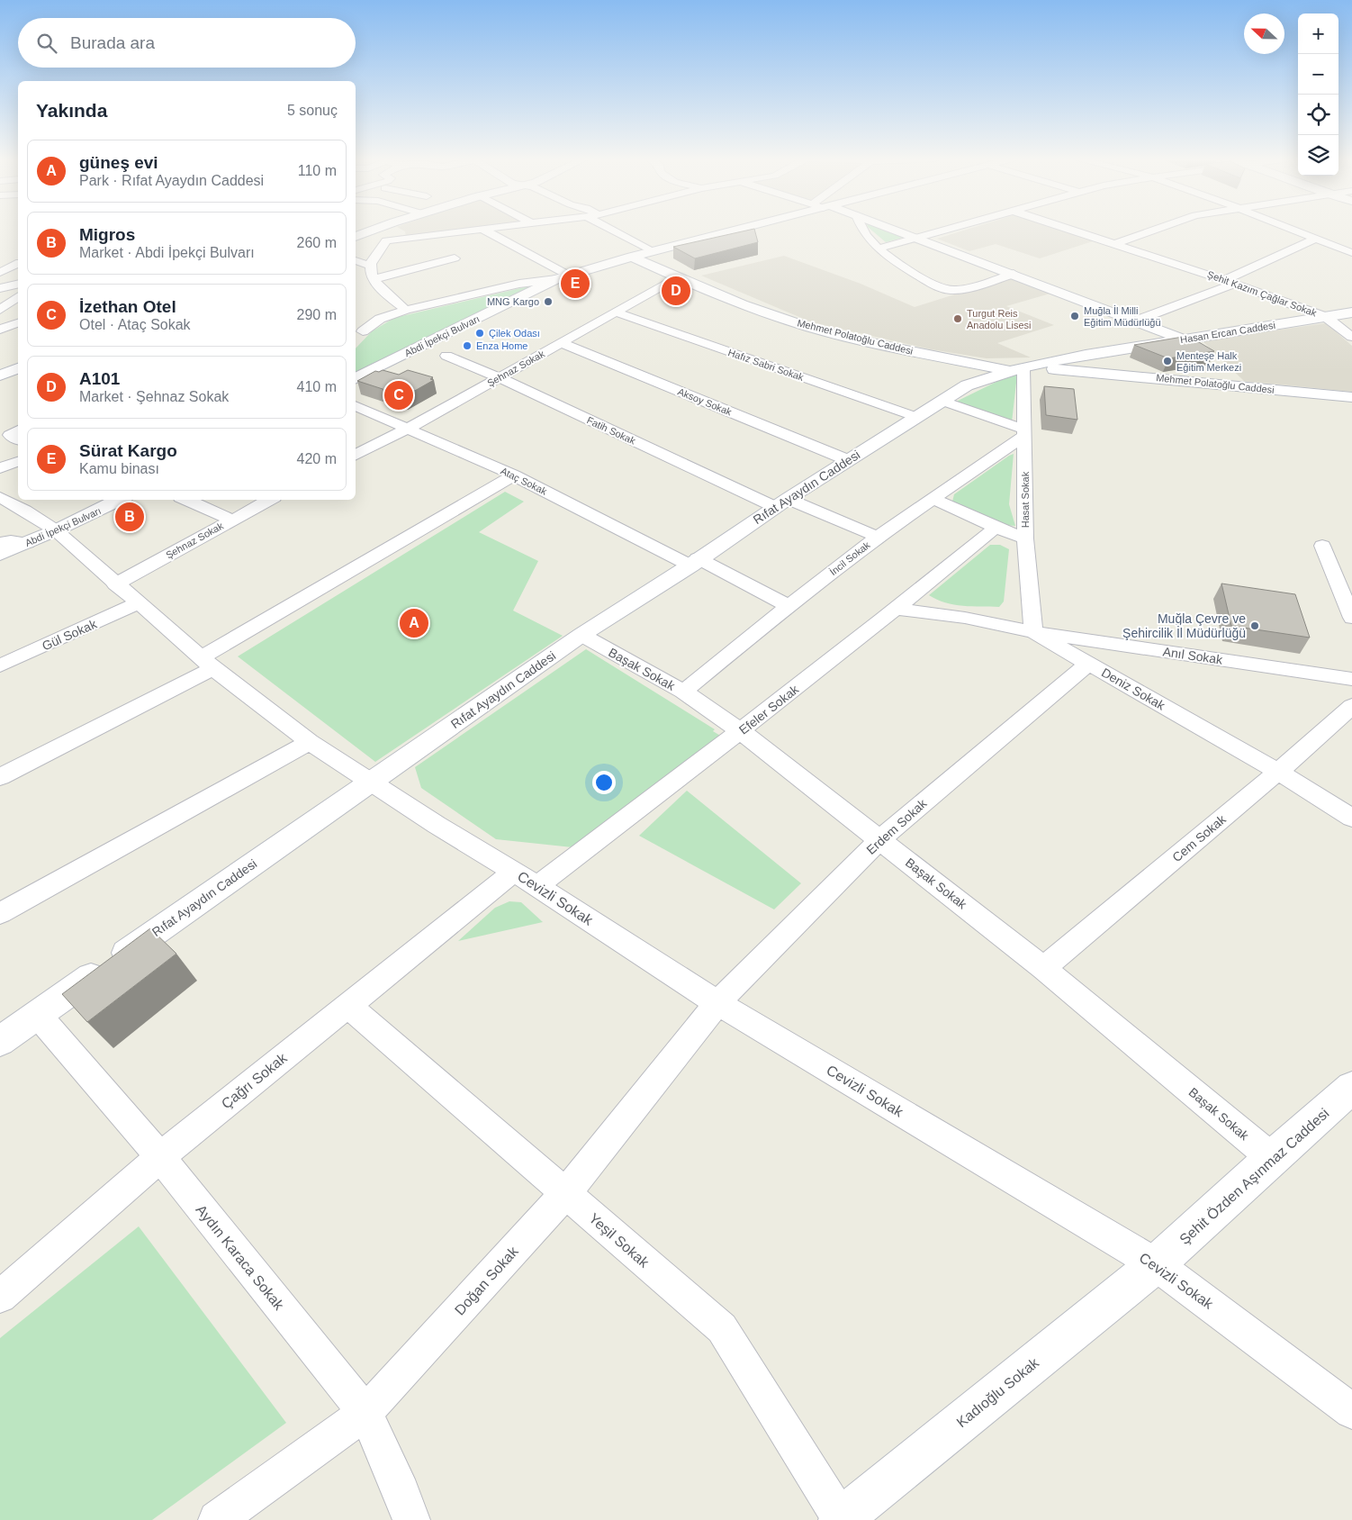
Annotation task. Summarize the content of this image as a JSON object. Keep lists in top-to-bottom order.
{
  "streets": {
    "street": [
      "Şehit Kazım Çağlar Sokak",
      "Hasan Ercan Caddesi",
      "Abdi İpekçi Bulvarı",
      "Mehmet Polatoğlu Caddesi",
      "Hafız Sabri Sokak",
      "Şehnaz Sokak",
      "Aksoy Sokak",
      "Fatih Sokak",
      "Ataç Sokak",
      "Rıfat Ayaydın Caddesi",
      "Hasat Sokak",
      "İncil Sokak",
      "Gül Sokak",
      "Anıl Sokak",
      "Başak Sokak",
      "Deniz Sokak",
      "Efeler Sokak",
      "Erdem Sokak",
      "Cem Sokak",
      "Cevizli Sokak",
      "Çağrı Sokak",
      "Şehit Özden Aşınmaz Caddesi",
      "Yeşil Sokak",
      "Aydın Karaca Sokak",
      "Doğan Sokak",
      "Kadıoğlu Sokak"
    ]
  },
  "crossings": [
    ["Şehit Kazım Çağlar Sokak", "Hasan Ercan Caddesi"],
    ["Hasan Ercan Caddesi", "Mehmet Polatoğlu Caddesi"],
    ["Hasan Ercan Caddesi", "Rıfat Ayaydın Caddesi"],
    ["Hasan Ercan Caddesi", "Hasat Sokak"],
    ["Abdi İpekçi Bulvarı", "Mehmet Polatoğlu Caddesi"],
    ["Abdi İpekçi Bulvarı", "Cevizli Sokak"],
    ["Mehmet Polatoğlu Caddesi", "Şehnaz Sokak"],
    ["Mehmet Polatoğlu Caddesi", "Rıfat Ayaydın Caddesi"],
    ["Mehmet Polatoğlu Caddesi", "Hasat Sokak"],
    ["Hafız Sabri Sokak", "Şehnaz Sokak"],
    ["Hafız Sabri Sokak", "Rıfat Ayaydın Caddesi"],
    ["Şehnaz Sokak", "Aksoy Sokak"],
    ["Şehnaz Sokak", "Fatih Sokak"],
    ["Şehnaz Sokak", "Ataç Sokak"],
    ["Şehnaz Sokak", "Cevizli Sokak"],
    ["Aksoy Sokak", "Rıfat Ayaydın Caddesi"],
    ["Fatih Sokak", "Rıfat Ayaydın Caddesi"],
    ["Fatih Sokak", "İncil Sokak"],
    ["Ataç Sokak", "Rıfat Ayaydın Caddesi"],
    ["Ataç Sokak", "İncil Sokak"],
    ["Rıfat Ayaydın Caddesi", "Hasat Sokak"],
    ["Rıfat Ayaydın Caddesi", "Başak Sokak"],
    ["Rıfat Ayaydın Caddesi", "Cevizli Sokak"],
    ["Rıfat Ayaydın Caddesi", "Aydın Karaca Sokak"],
    ["Hasat Sokak", "İncil Sokak"],
    ["Hasat Sokak", "Anıl Sokak"],
    ["Hasat Sokak", "Deniz Sokak"],
    ["İncil Sokak", "Başak Sokak"],
    ["Gül Sokak", "Cevizli Sokak"],
    ["Anıl Sokak", "Deniz Sokak"],
    ["Başak Sokak", "Efeler Sokak"],
    ["Başak Sokak", "Erdem Sokak"],
    ["Başak Sokak", "Cem Sokak"],
    ["Başak Sokak", "Şehit Özden Aşınmaz Caddesi"],
    ["Deniz Sokak", "Efeler Sokak"],
    ["Deniz Sokak", "Erdem Sokak"],
    ["Deniz Sokak", "Cem Sokak"],
    ["Efeler Sokak", "Cevizli Sokak"],
    ["Erdem Sokak", "Cevizli Sokak"],
    ["Erdem Sokak", "Doğan Sokak"],
    ["Cevizli Sokak", "Çağrı Sokak"],
    ["Cevizli Sokak", "Şehit Özden Aşınmaz Caddesi"],
    ["Cevizli Sokak", "Doğan Sokak"],
    ["Cevizli Sokak", "Kadıoğlu Sokak"],
    ["Çağrı Sokak", "Yeşil Sokak"],
    ["Çağrı Sokak", "Aydın Karaca Sokak"],
    ["Şehit Özden Aşınmaz Caddesi", "Kadıoğlu Sokak"],
    ["Yeşil Sokak", "Doğan Sokak"],
    ["Yeşil Sokak", "Kadıoğlu Sokak"],
    ["Aydın Karaca Sokak", "Doğan Sokak"]
  ],
  "places": [
    "MNG Kargo",
    "Muğla İl Milli Eğitim Müdürlüğü",
    "Turgut Reis Anadolu Lisesi",
    "Çilek Odası",
    "Enza Home",
    "Menteşe Halk Eğitim Merkezi",
    "Muğla Çevre ve Şehircilik İl Müdürlüğü"
  ],
  "north": "left",
  "page": {
    "map_buttons": ["+", "−"],
    "search": "Burada ara",
    "heading": ["Yakında", "5 sonuç"],
    "list": [
      {
        "mark": "A",
        "name": "güneş evi",
        "note": "Park · Rıfat Ayaydın Caddesi",
        "value": "110 m"
      },
      {
        "mark": "B",
        "name": "Migros",
        "note": "Market · Abdi İpekçi Bulvarı",
        "value": "260 m"
      },
      {
        "mark": "C",
        "name": "İzethan Otel",
        "note": "Otel · Ataç Sokak",
        "value": "290 m"
      },
      {
        "mark": "D",
        "name": "A101",
        "note": "Market · Şehnaz Sokak",
        "value": "410 m"
      },
      {
        "mark": "E",
        "name": "Sürat Kargo",
        "note": "Kamu binası",
        "value": "420 m"
      }
    ],
    "pins": [
      "E",
      "D",
      "C",
      "B",
      "A"
    ]
  }
}
